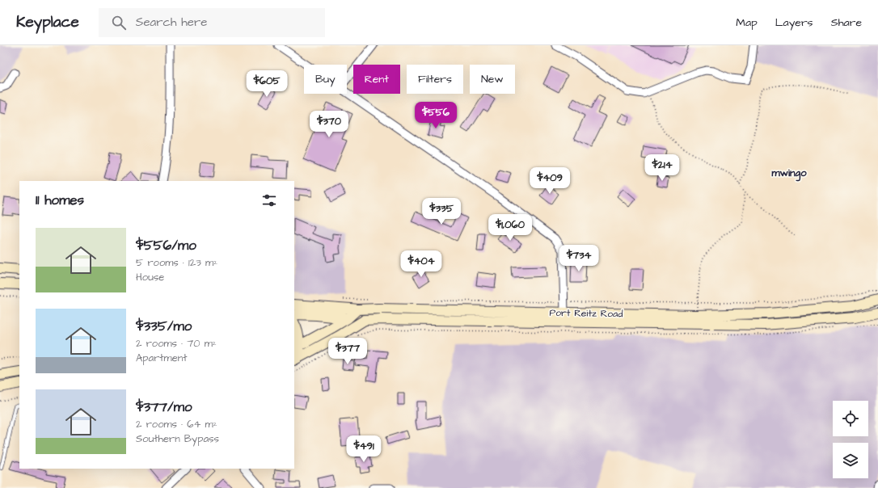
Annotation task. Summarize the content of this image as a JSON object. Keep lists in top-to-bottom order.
{
  "streets": {
    "main road": ["Port Reitz Road"]
  },
  "districts": ["mwingo"],
  "page": {
    "header": "Keyplace",
    "search": "Search here",
    "nav": ["Map", "Layers", "Share"],
    "chip": [
      "Buy",
      "Rent",
      "Filters",
      "New"
    ],
    "price": [
      "$605",
      "$556",
      "$370",
      "$214",
      "$409",
      "$335",
      "$1,060",
      "$734",
      "$404",
      "$377",
      "$491"
    ],
    "heading": "11 homes",
    "list": [
      {
        "name": "$556/mo",
        "note": "5 rooms · 123 m² · House"
      },
      {
        "name": "$335/mo",
        "note": "2 rooms · 70 m² · Apartment"
      },
      {
        "name": "$377/mo",
        "note": "2 rooms · 64 m² · Southern Bypass"
      }
    ]
  }
}
